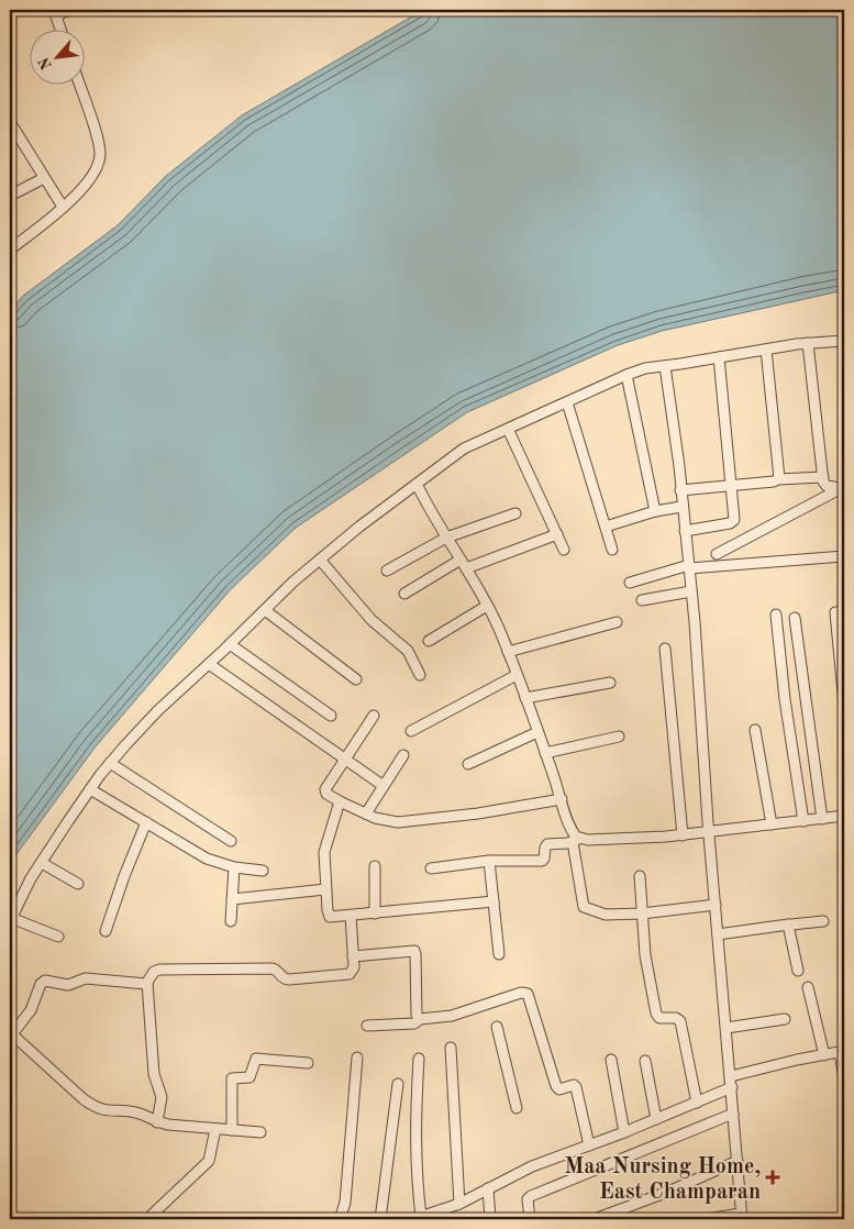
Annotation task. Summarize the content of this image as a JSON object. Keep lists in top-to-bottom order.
{
  "places": {
    "health": ["Maa Nursing Home, East Champaran"]
  },
  "north": "bottom left"
}
